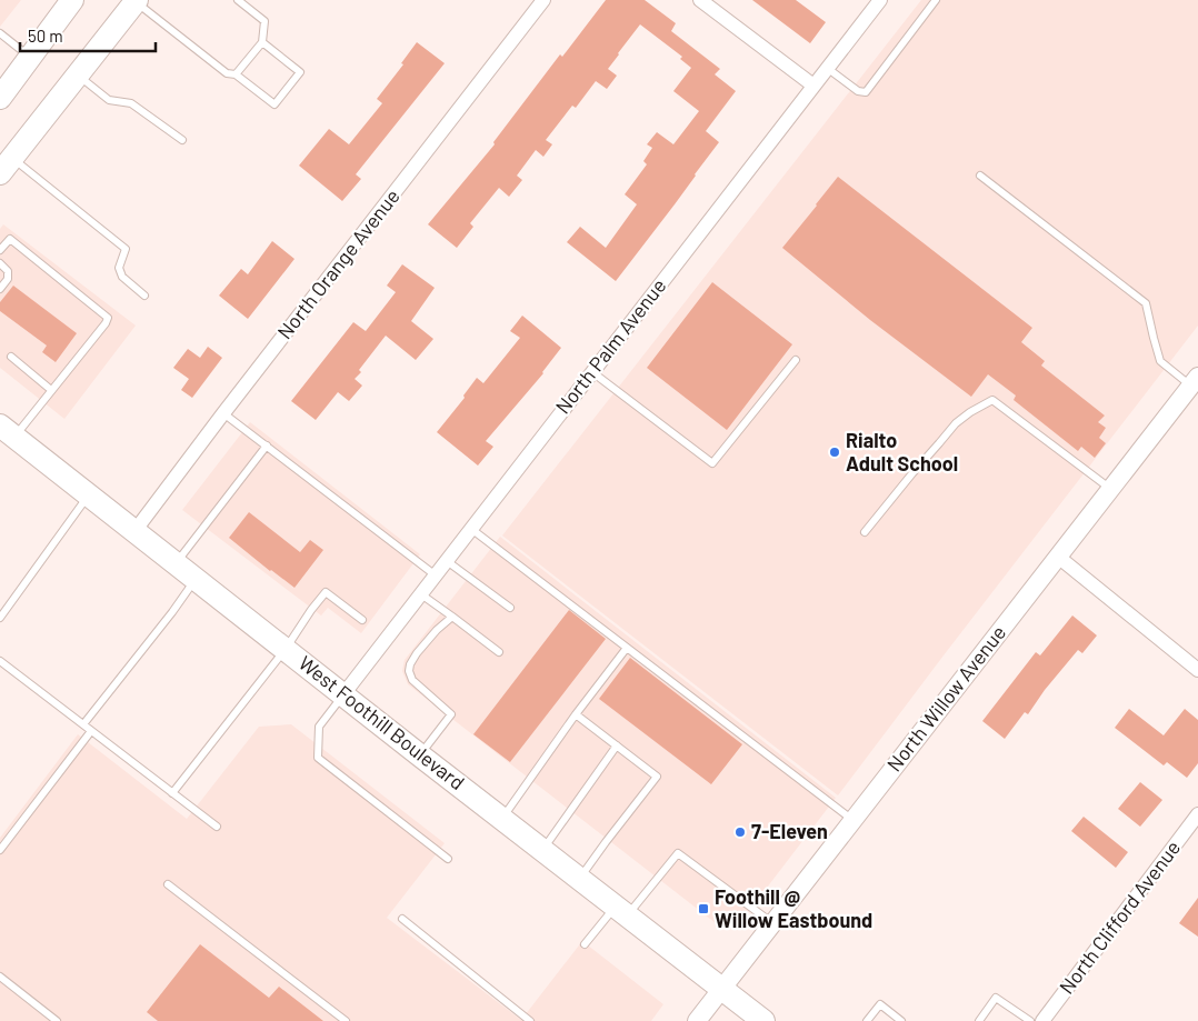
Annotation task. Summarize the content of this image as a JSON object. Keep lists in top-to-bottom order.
{
  "streets": {
    "main road": ["West Foothill Boulevard"],
    "street": [
      "North Orange Avenue",
      "North Palm Avenue",
      "North Willow Avenue",
      "North Clifford Avenue"
    ]
  },
  "crossings": [
    ["North Orange Avenue", "West Foothill Boulevard"],
    ["North Palm Avenue", "West Foothill Boulevard"],
    ["North Willow Avenue", "West Foothill Boulevard"]
  ],
  "places": {
    "other": ["Rialto Adult School", "7-Eleven"],
    "transit": ["Foothill @ Willow Eastbound"]
  },
  "scale_bar": "50 m"
}
